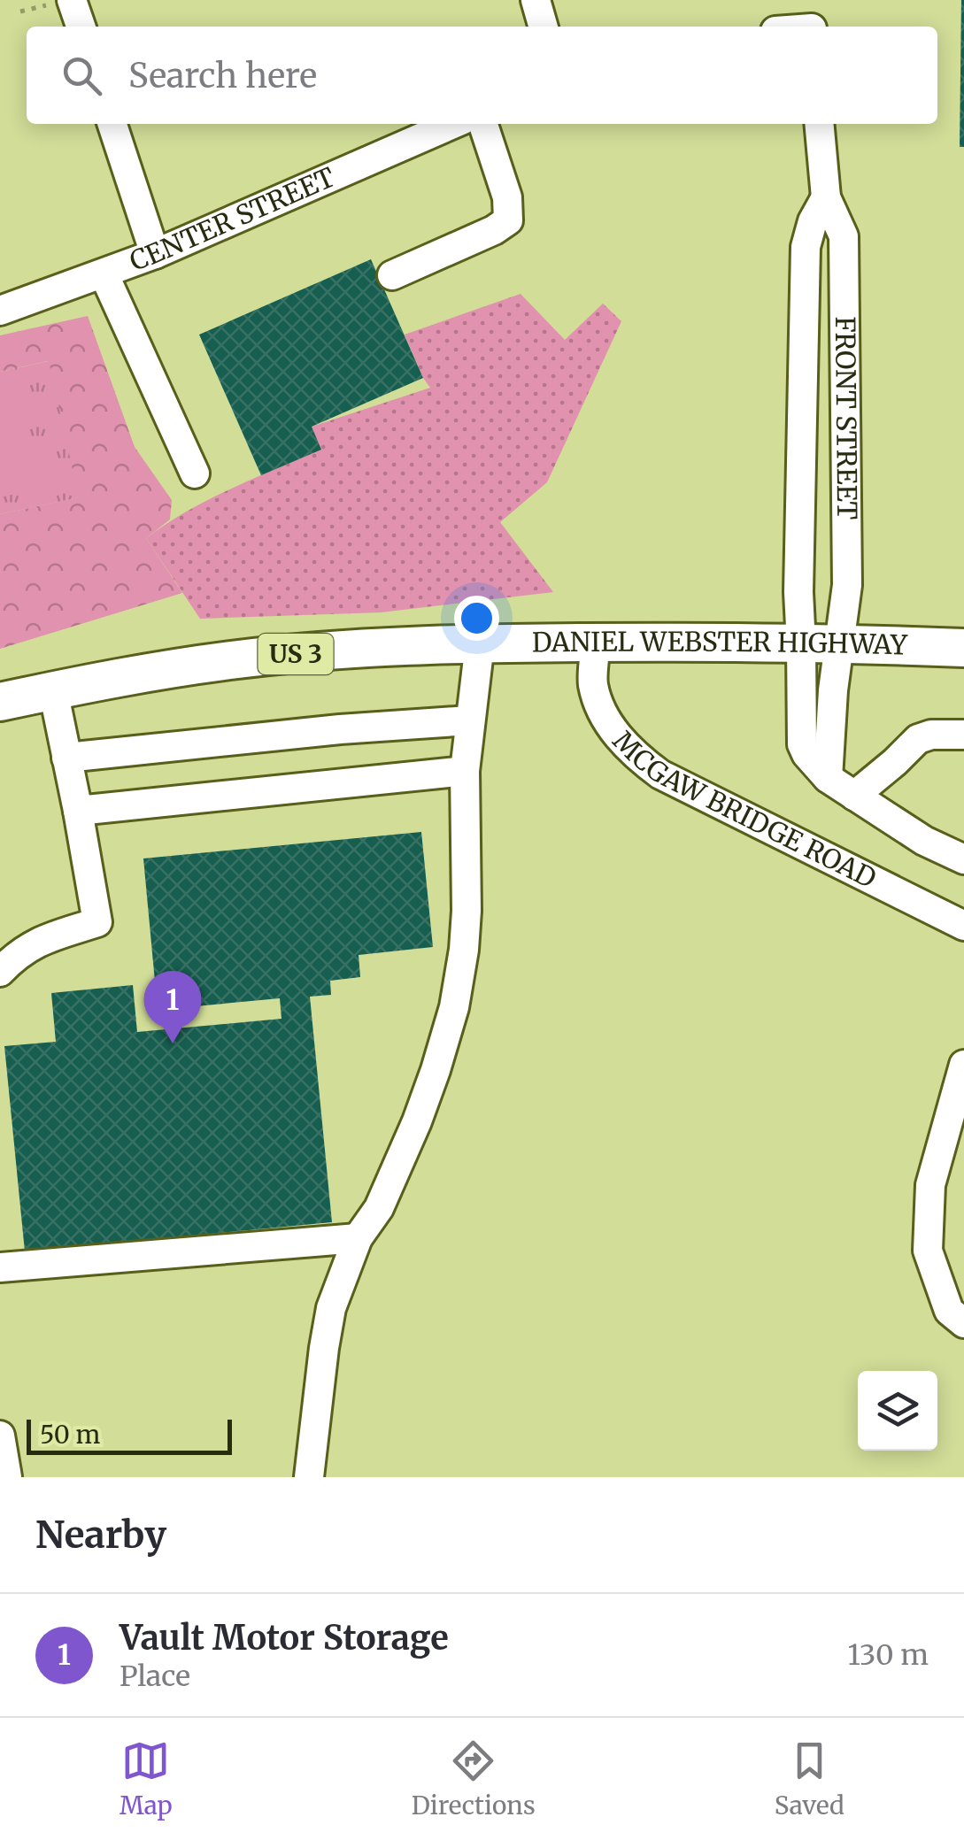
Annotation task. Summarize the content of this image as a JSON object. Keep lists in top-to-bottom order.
{
  "streets": {
    "main road": ["DANIEL WEBSTER HIGHWAY", "US 3"],
    "street": ["CENTER STREET", "FRONT STREET", "MCGAW BRIDGE ROAD"]
  },
  "crossings": [
    ["FRONT STREET", "DANIEL WEBSTER HIGHWAY"],
    ["DANIEL WEBSTER HIGHWAY", "MCGAW BRIDGE ROAD"]
  ],
  "scale_bar": "50 m",
  "page": {
    "search": "Search here",
    "pins": "1",
    "scale": "50 m",
    "heading": "Nearby",
    "list": [
      {
        "mark": "1",
        "name": "Vault Motor Storage",
        "note": "Place",
        "value": "130 m"
      }
    ],
    "nav": ["Map", "Directions", "Saved"]
  }
}
